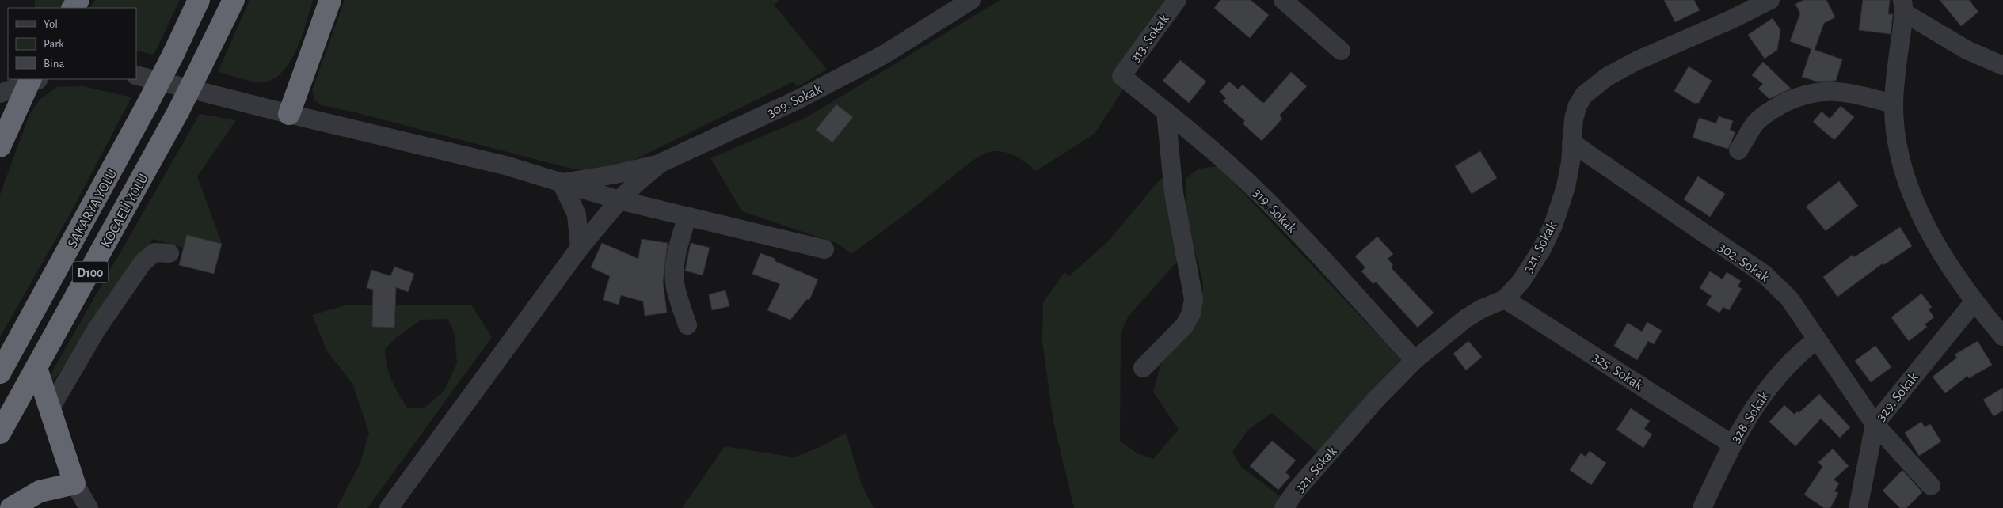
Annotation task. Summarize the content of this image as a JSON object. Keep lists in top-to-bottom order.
{
  "streets": {
    "highway": ["SAKARYA YOLU", "KOCAELİ YOLU", "D100"],
    "street": [
      "313. Sokak",
      "309. Sokak",
      "319. Sokak",
      "321. Sokak",
      "302. Sokak",
      "325. Sokak",
      "329. Sokak",
      "328. Sokak"
    ]
  },
  "crossings": [
    ["313. Sokak", "319. Sokak"],
    ["319. Sokak", "321. Sokak"],
    ["321. Sokak", "302. Sokak"],
    ["321. Sokak", "325. Sokak"],
    ["302. Sokak", "329. Sokak"],
    ["302. Sokak", "328. Sokak"],
    ["325. Sokak", "328. Sokak"]
  ],
  "legend": ["Yol", "Park", "Bina"]
}
